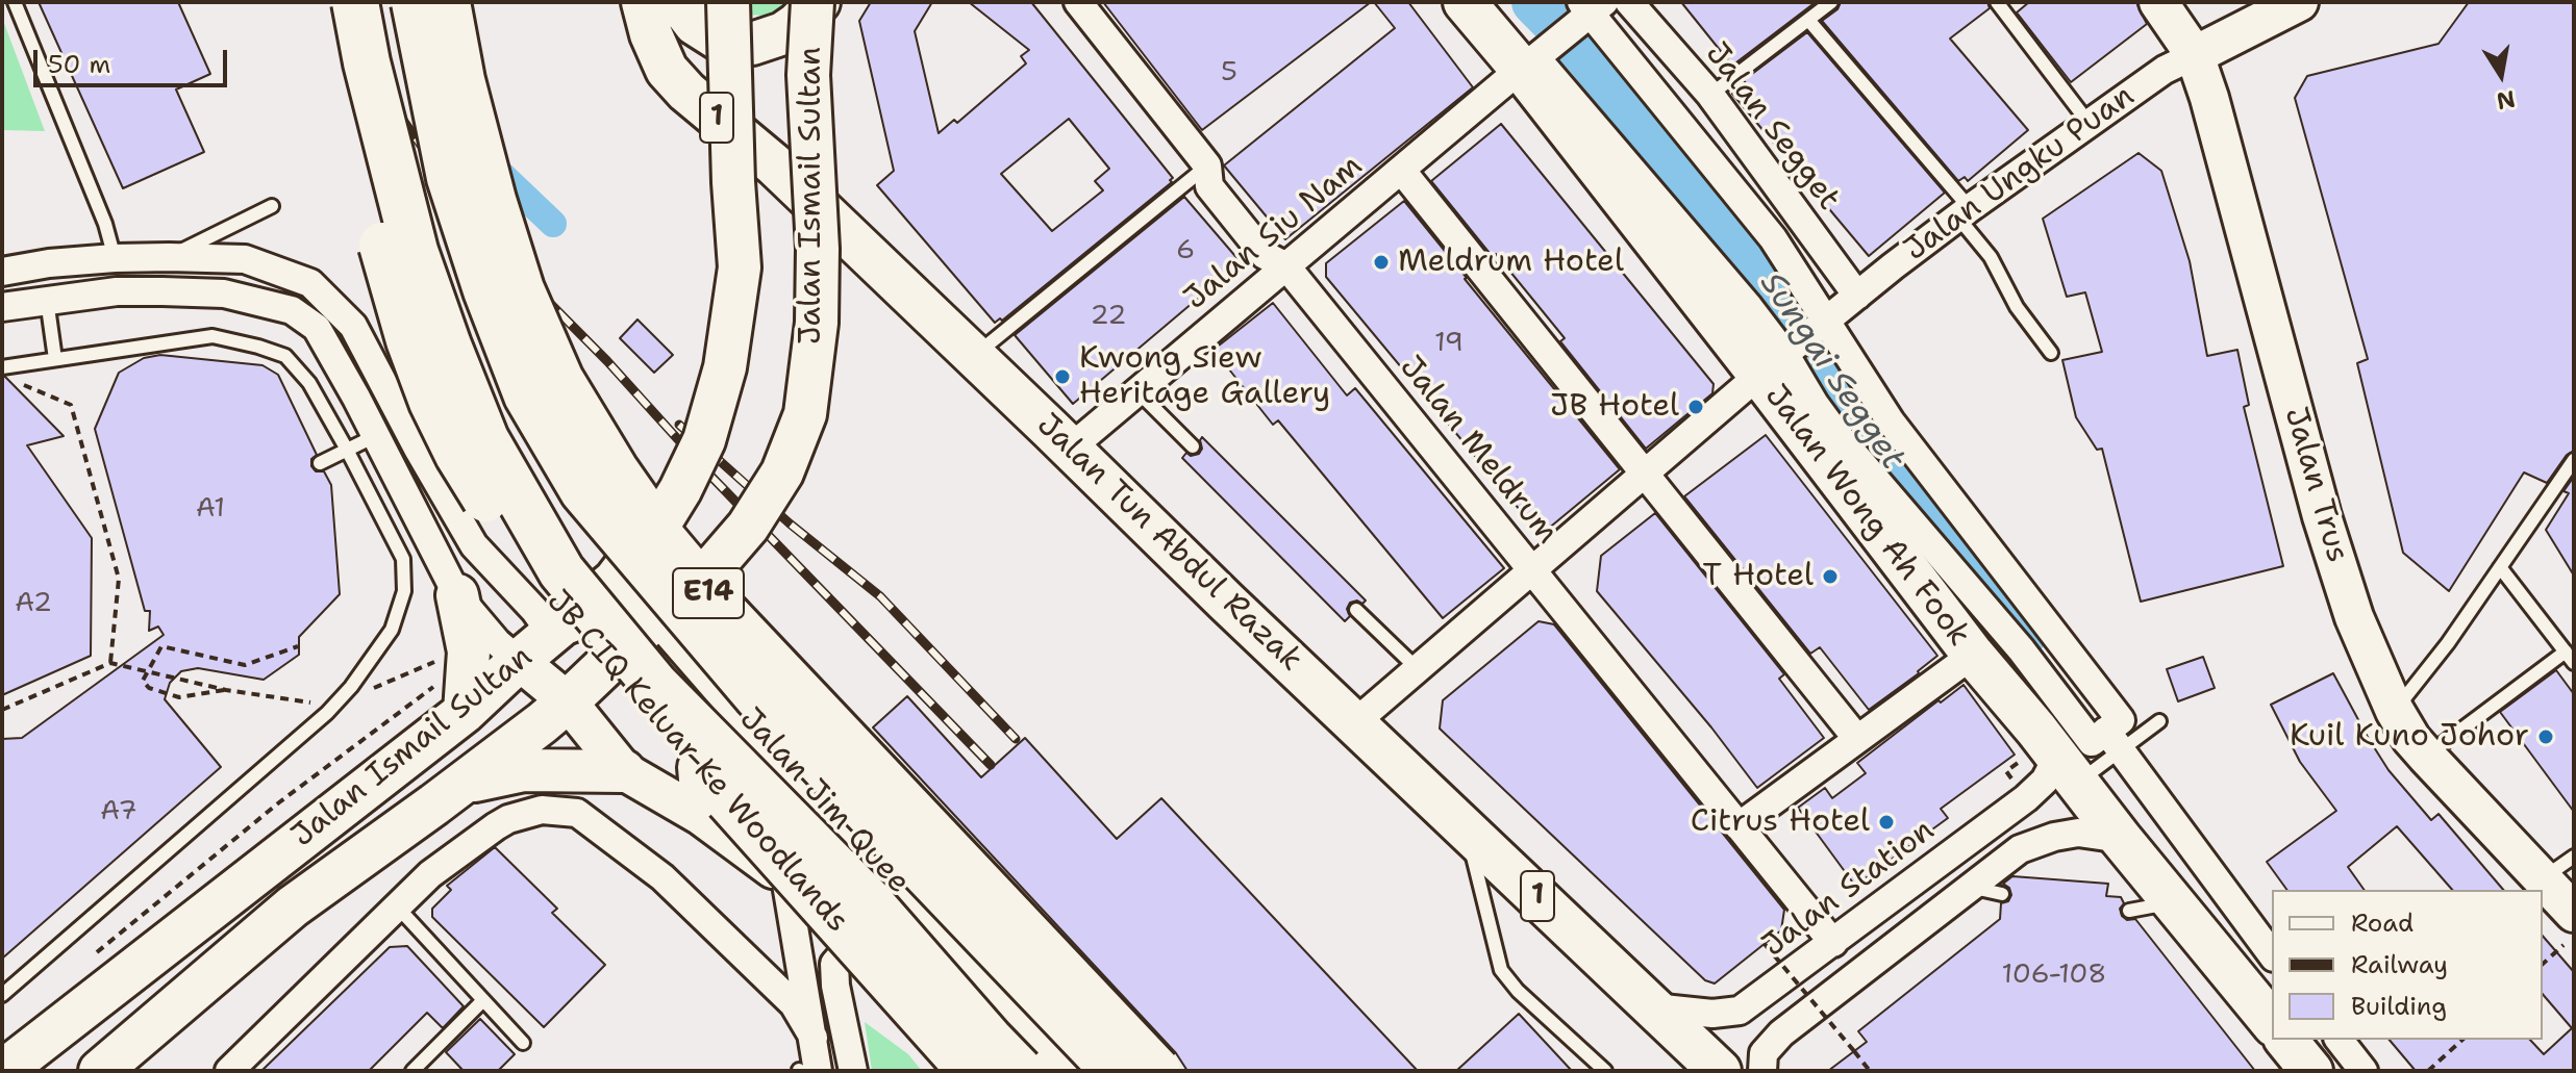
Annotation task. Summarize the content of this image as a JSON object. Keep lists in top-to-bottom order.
{
  "streets": {
    "highway": ["E14", "JB CIQ Keluar Ke Woodlands"],
    "main road": [
      "1",
      "Jalan Ungku Puan",
      "Jalan Ismail Sultan",
      "Jalan Trus",
      "Jalan Wong Ah Fook",
      "Jalan Tun Abdul Razak",
      "Jalan Jim Quee"
    ],
    "street": [
      "Jalan Segget",
      "Jalan Siu Nam",
      "Jalan Meldrum",
      "Jalan Station"
    ]
  },
  "crossings": [
    ["Jalan Segget", "Jalan Ungku Puan"],
    ["Jalan Ungku Puan", "Jalan Meldrum"],
    ["Jalan Ungku Puan", "Jalan Trus"],
    ["Jalan Ungku Puan", "Jalan Wong Ah Fook"],
    ["Jalan Ungku Puan", "Jalan Tun Abdul Razak"],
    ["Jalan Ismail Sultan", "Jalan Jim Quee"],
    ["Jalan Siu Nam", "Jalan Meldrum"],
    ["Jalan Siu Nam", "Jalan Wong Ah Fook"],
    ["Jalan Siu Nam", "Jalan Tun Abdul Razak"],
    ["Jalan Meldrum", "Jalan Station"],
    ["Jalan Wong Ah Fook", "Jalan Station"],
    ["Jalan Tun Abdul Razak", "Jalan Station"],
    ["JB CIQ Keluar Ke Woodlands", "Jalan Jim Quee"]
  ],
  "water": ["Sungai Segget"],
  "places": [
    "Meldrum Hotel",
    "Kwong Siew Heritage Gallery",
    "JB Hotel",
    "T Hotel",
    "Kuil Kuno Johor",
    "Citrus Hotel"
  ],
  "house_numbers": [
    "5",
    "6",
    "22",
    "19",
    "A1",
    "A2",
    "A7",
    "106-108"
  ],
  "legend": ["Road", "Railway", "Building"],
  "scale_bar": "50 m",
  "north": "bottom"
}
